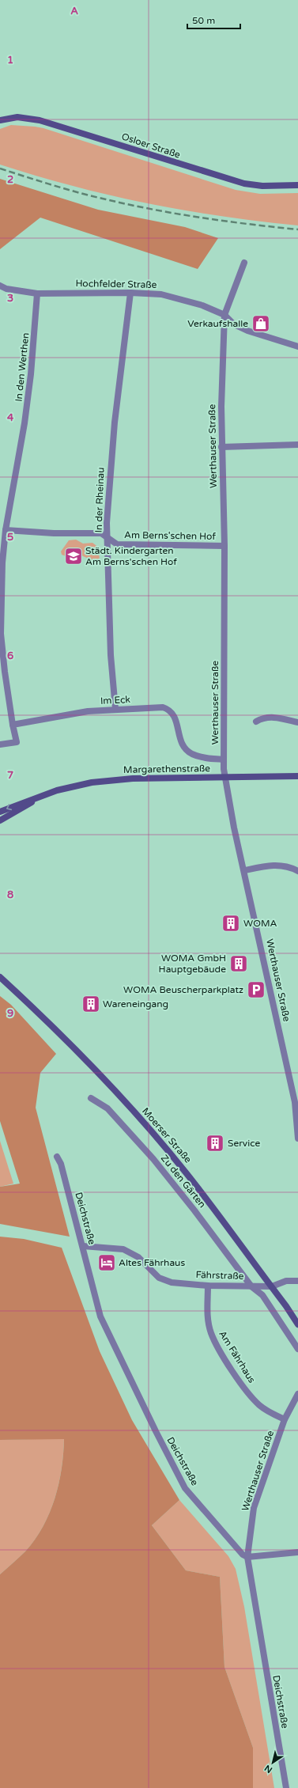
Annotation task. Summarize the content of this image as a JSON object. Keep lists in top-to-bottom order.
{
  "streets": {
    "main road": ["Osloer Straße", "Margarethenstraße", "Moerser Straße"],
    "street": [
      "Hochfelder Straße",
      "In den Werthen",
      "Werthauser Straße",
      "In der Rheinau",
      "Am Berns'schen Hof",
      "Im Eck",
      "Zu den Gärten",
      "Deichstraße",
      "Fährstraße",
      "Am Fährhaus"
    ]
  },
  "crossings": [
    ["Hochfelder Straße", "In den Werthen"],
    ["Hochfelder Straße", "Werthauser Straße"],
    ["Hochfelder Straße", "In der Rheinau"],
    ["In den Werthen", "Am Berns'schen Hof"],
    ["In den Werthen", "Im Eck"],
    ["Werthauser Straße", "Am Berns'schen Hof"],
    ["Werthauser Straße", "Im Eck"],
    ["Werthauser Straße", "Margarethenstraße"],
    ["Werthauser Straße", "Deichstraße"],
    ["Werthauser Straße", "Am Fährhaus"],
    ["In der Rheinau", "Am Berns'schen Hof"],
    ["In der Rheinau", "Im Eck"],
    ["Moerser Straße", "Fährstraße"],
    ["Zu den Gärten", "Fährstraße"],
    ["Deichstraße", "Fährstraße"],
    ["Fährstraße", "Am Fährhaus"]
  ],
  "places": {
    "shop": ["Verkaufshalle"],
    "school or university": ["Städt. Kindergarten Am Berns'schen Hof"],
    "building": [
      "WOMA",
      "WOMA GmbH Hauptgebäude",
      "Wareneingang",
      "Service"
    ],
    "parking": ["WOMA Beuscherparkplatz"],
    "hotel": ["Altes Fährhaus"]
  },
  "scale_bar": "50 m",
  "north": "bottom left",
  "grid": {
    "columns": ["A"],
    "rows": [
      "1",
      "2",
      "3",
      "4",
      "5",
      "6",
      "7",
      "8",
      "9"
    ]
  }
}
